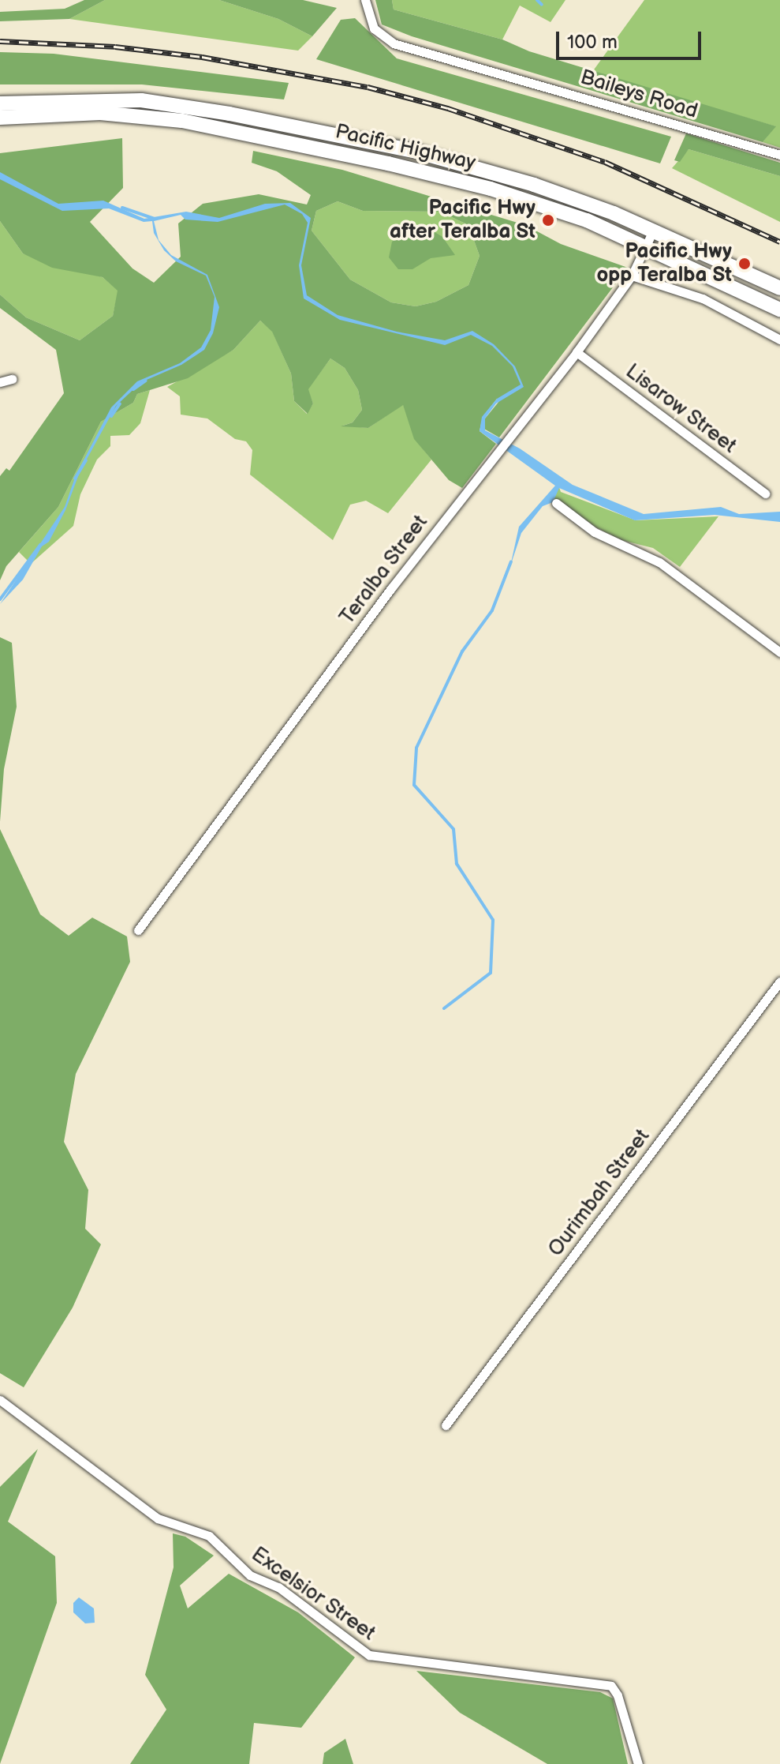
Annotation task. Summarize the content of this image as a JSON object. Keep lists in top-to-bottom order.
{
  "streets": {
    "main road": ["Pacific Highway"],
    "street": [
      "Baileys Road",
      "Lisarow Street",
      "Teralba Street",
      "Ourimbah Street",
      "Excelsior Street"
    ]
  },
  "crossings": [
    ["Pacific Highway", "Teralba Street"],
    ["Lisarow Street", "Teralba Street"]
  ],
  "places": ["Pacific Hwy after Teralba St", "Pacific Hwy opp Teralba St"],
  "scale_bar": "100 m"
}
